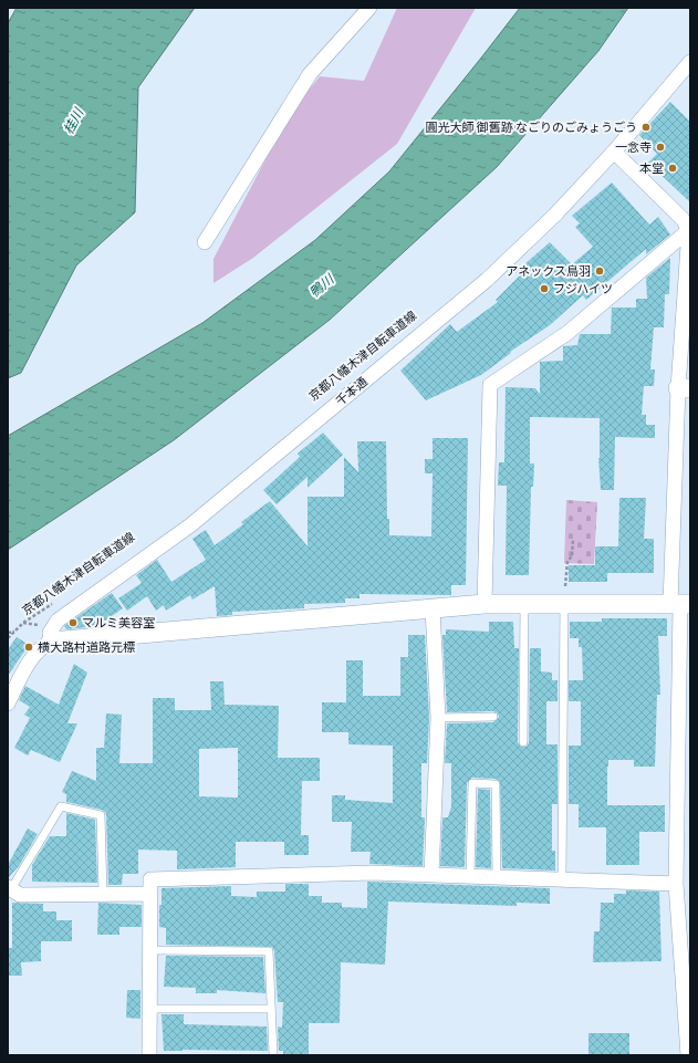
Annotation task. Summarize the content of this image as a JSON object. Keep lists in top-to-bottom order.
{
  "streets": {
    "street": ["千本通"],
    "path": ["京都八幡木津自転車道線"]
  },
  "water": ["桂川", "鴨川"],
  "places": [
    "圓光大師 御舊跡 なごりのごみょうごう",
    "一念寺",
    "本堂",
    "アネックス鳥羽",
    "フジハイツ",
    "マルミ美容室",
    "横大路村道路元標"
  ]
}
